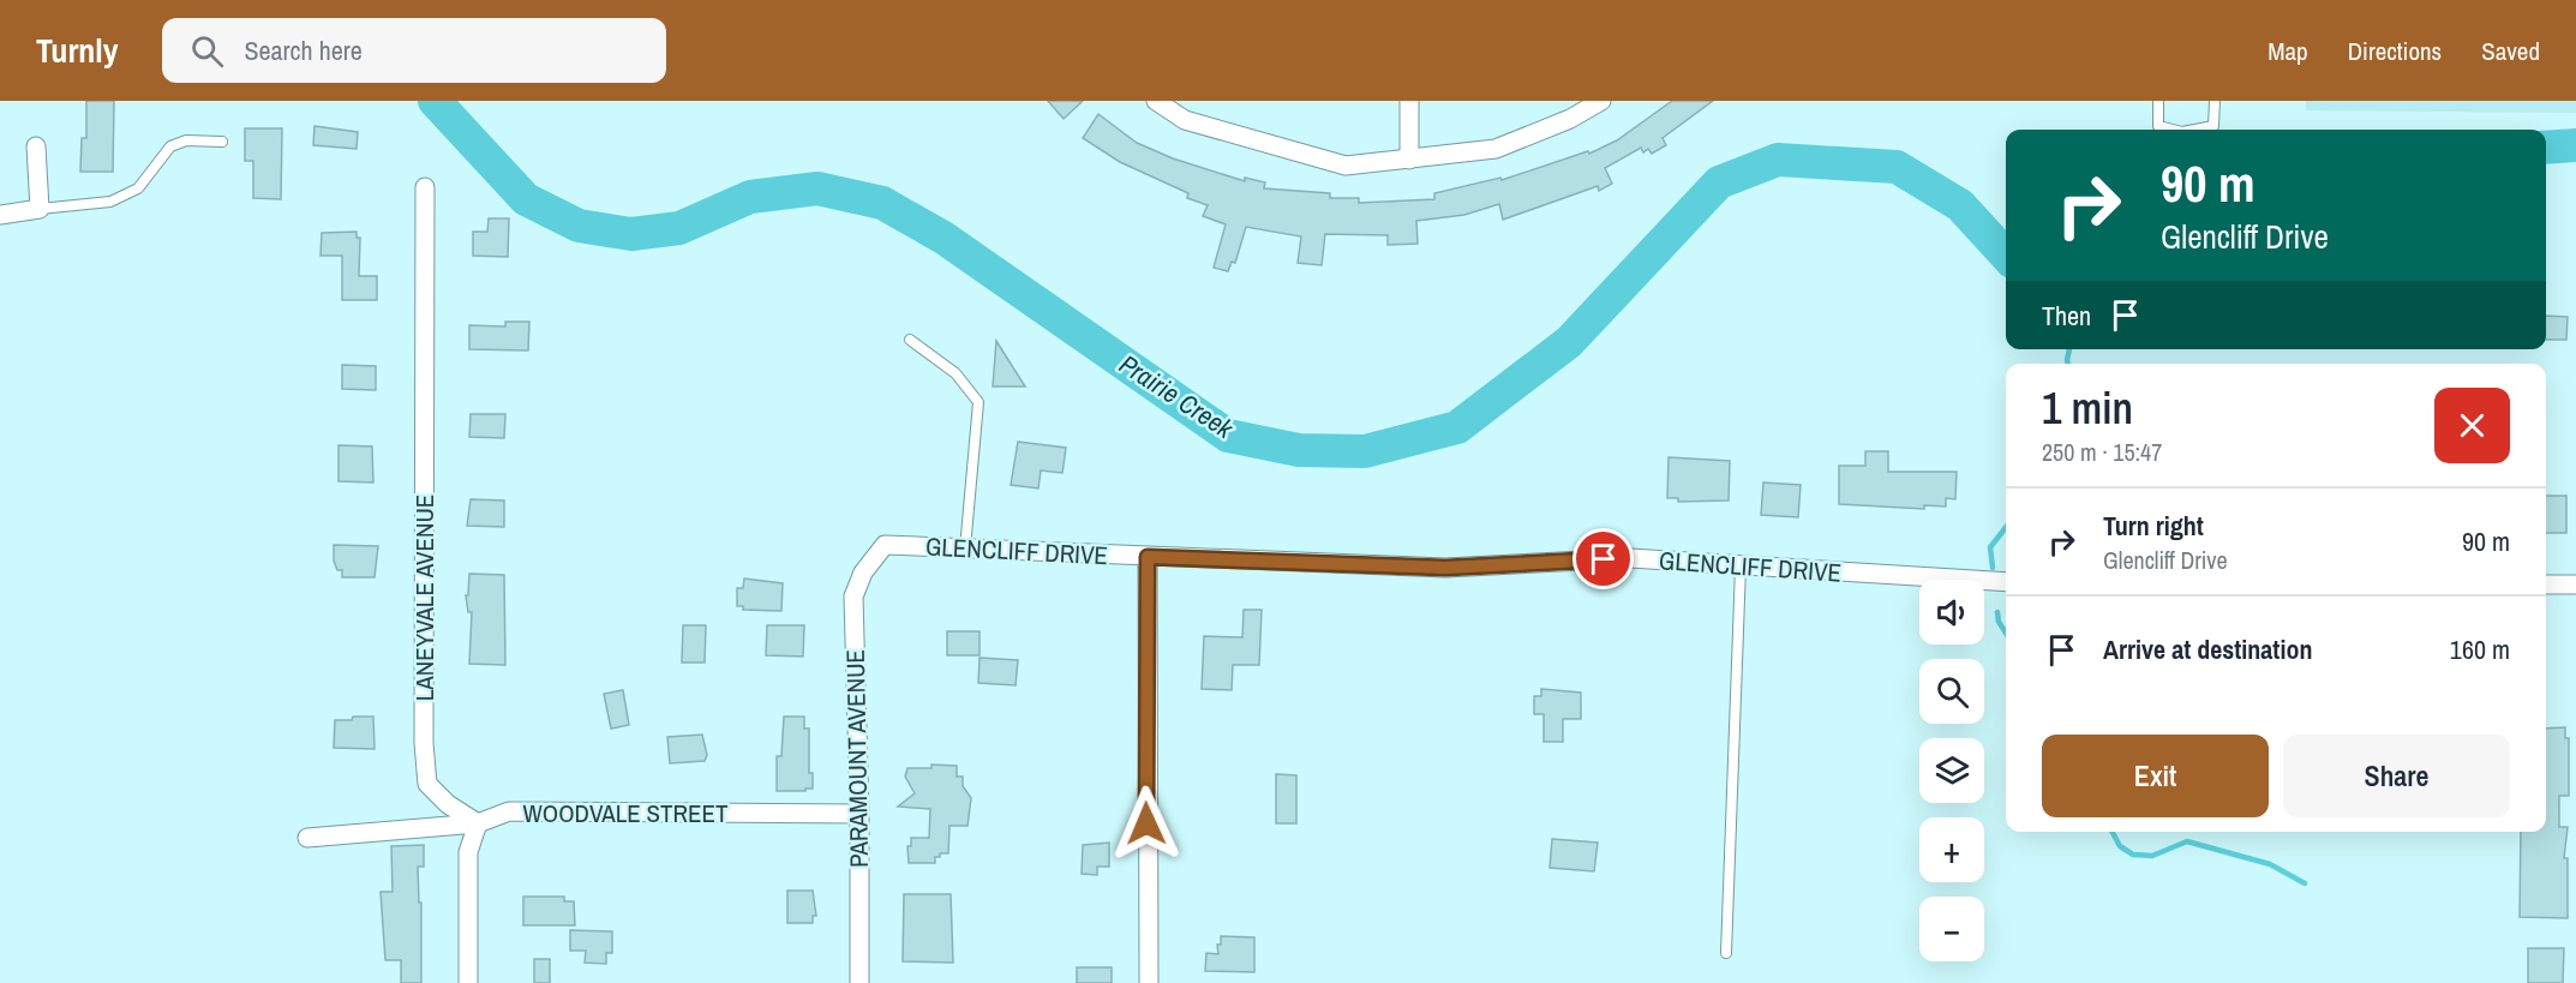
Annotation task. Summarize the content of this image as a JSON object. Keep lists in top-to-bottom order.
{
  "streets": {
    "street": [
      "GLENCLIFF DRIVE",
      "LANEYVALE AVENUE",
      "PARAMOUNT AVENUE",
      "WOODVALE STREET"
    ]
  },
  "crossings": [
    ["GLENCLIFF DRIVE", "PARAMOUNT AVENUE"],
    ["LANEYVALE AVENUE", "WOODVALE STREET"],
    ["PARAMOUNT AVENUE", "WOODVALE STREET"]
  ],
  "water": ["Prairie Creek"],
  "page": {
    "header": "Turnly",
    "search": "Search here",
    "nav": ["Map", "Directions", "Saved"],
    "turn": ["90 m", "Glencliff Drive"],
    "then": "Then",
    "heading": ["1 min", "250 m · 15:47"],
    "list": [
      {
        "name": "Turn right",
        "note": "Glencliff Drive",
        "value": "90 m"
      },
      {
        "name": "Arrive at destination",
        "value": "160 m"
      }
    ],
    "map_buttons": ["+", "−"],
    "buttons": ["Exit", "Share"]
  }
}
